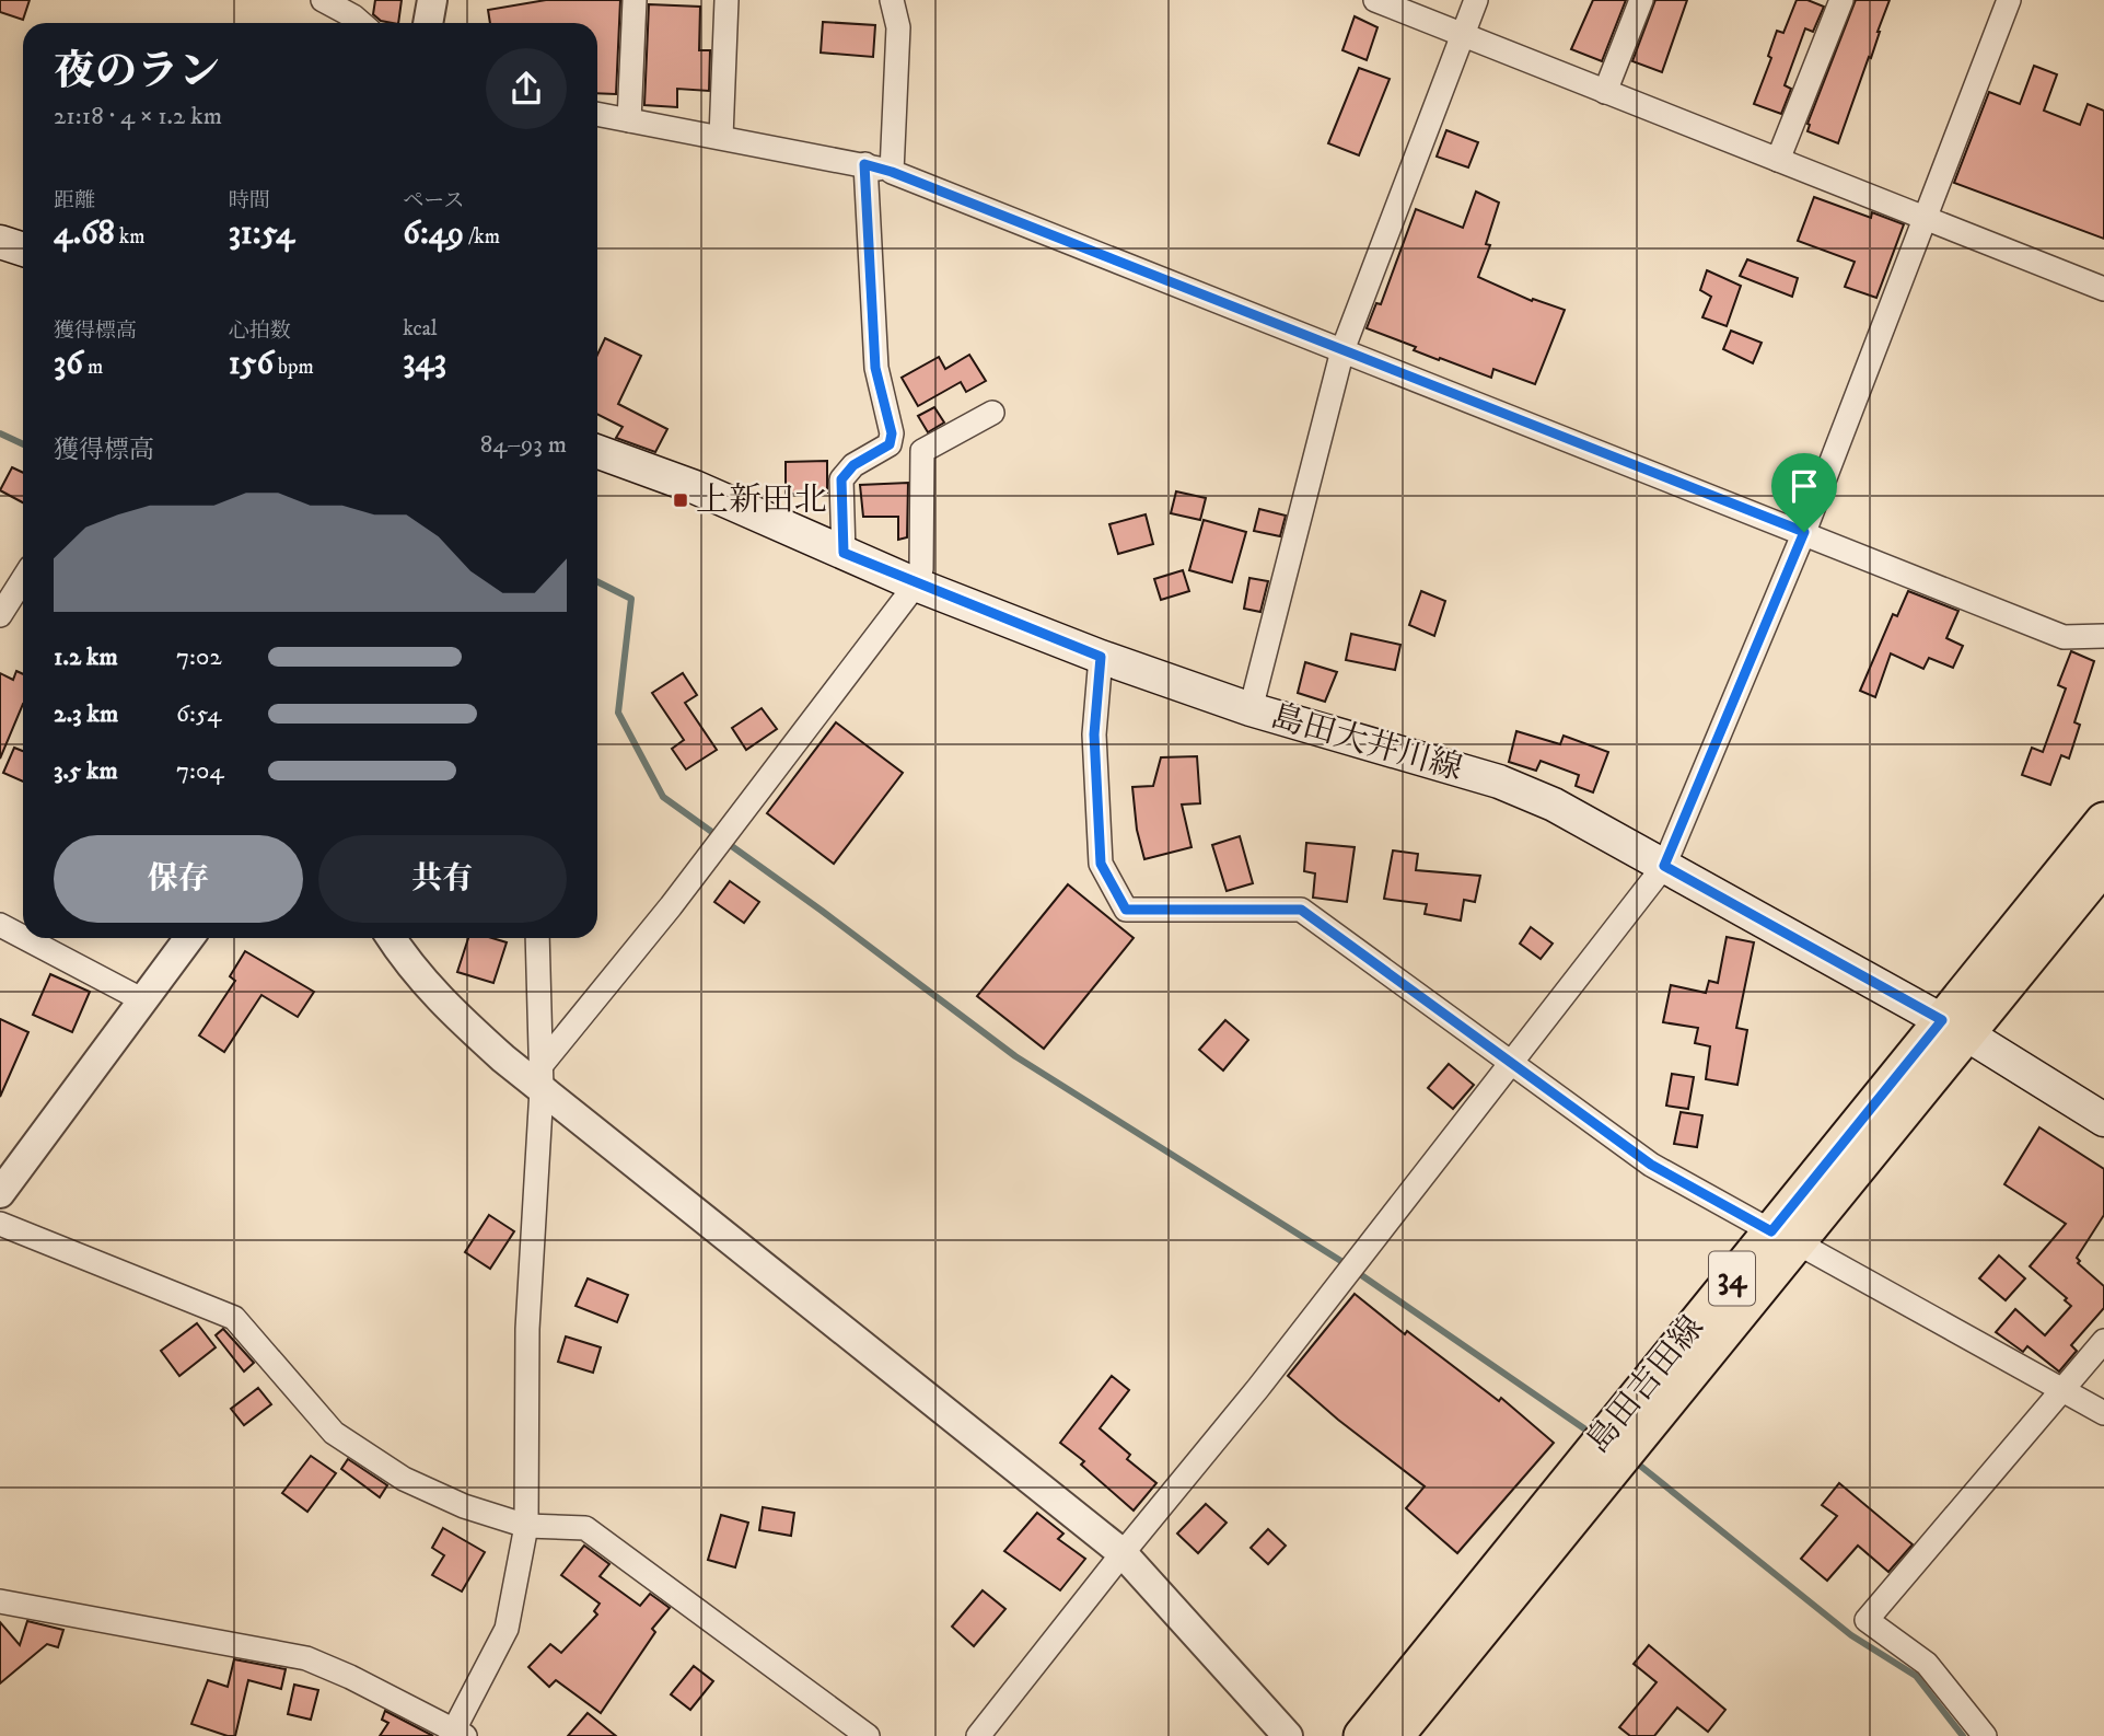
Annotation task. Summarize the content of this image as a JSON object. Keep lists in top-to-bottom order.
{
  "streets": {
    "main road": ["島田大井川線", "34", "島田吉田線"]
  },
  "crossings": [
    ["島田大井川線", "島田吉田線"]
  ],
  "places": {
    "transit": ["上新田北"]
  },
  "page": {
    "heading": ["夜のラン", "21:18 · 4 × 1.2 km"],
    "stats": [
      ["距離", "4.68 km"],
      ["時間", "31:54"],
      ["ペース", "6:49 /km"],
      ["獲得標高", "36 m"],
      ["心拍数", "156 bpm"],
      ["kcal", "343"]
    ],
    "chart": ["獲得標高", "84–93 m"],
    "list": [
      {
        "name": "1.2 km",
        "note": "7:02"
      },
      {
        "name": "2.3 km",
        "note": "6:54"
      },
      {
        "name": "3.5 km",
        "note": "7:04"
      }
    ],
    "buttons": ["保存", "共有"]
  }
}
